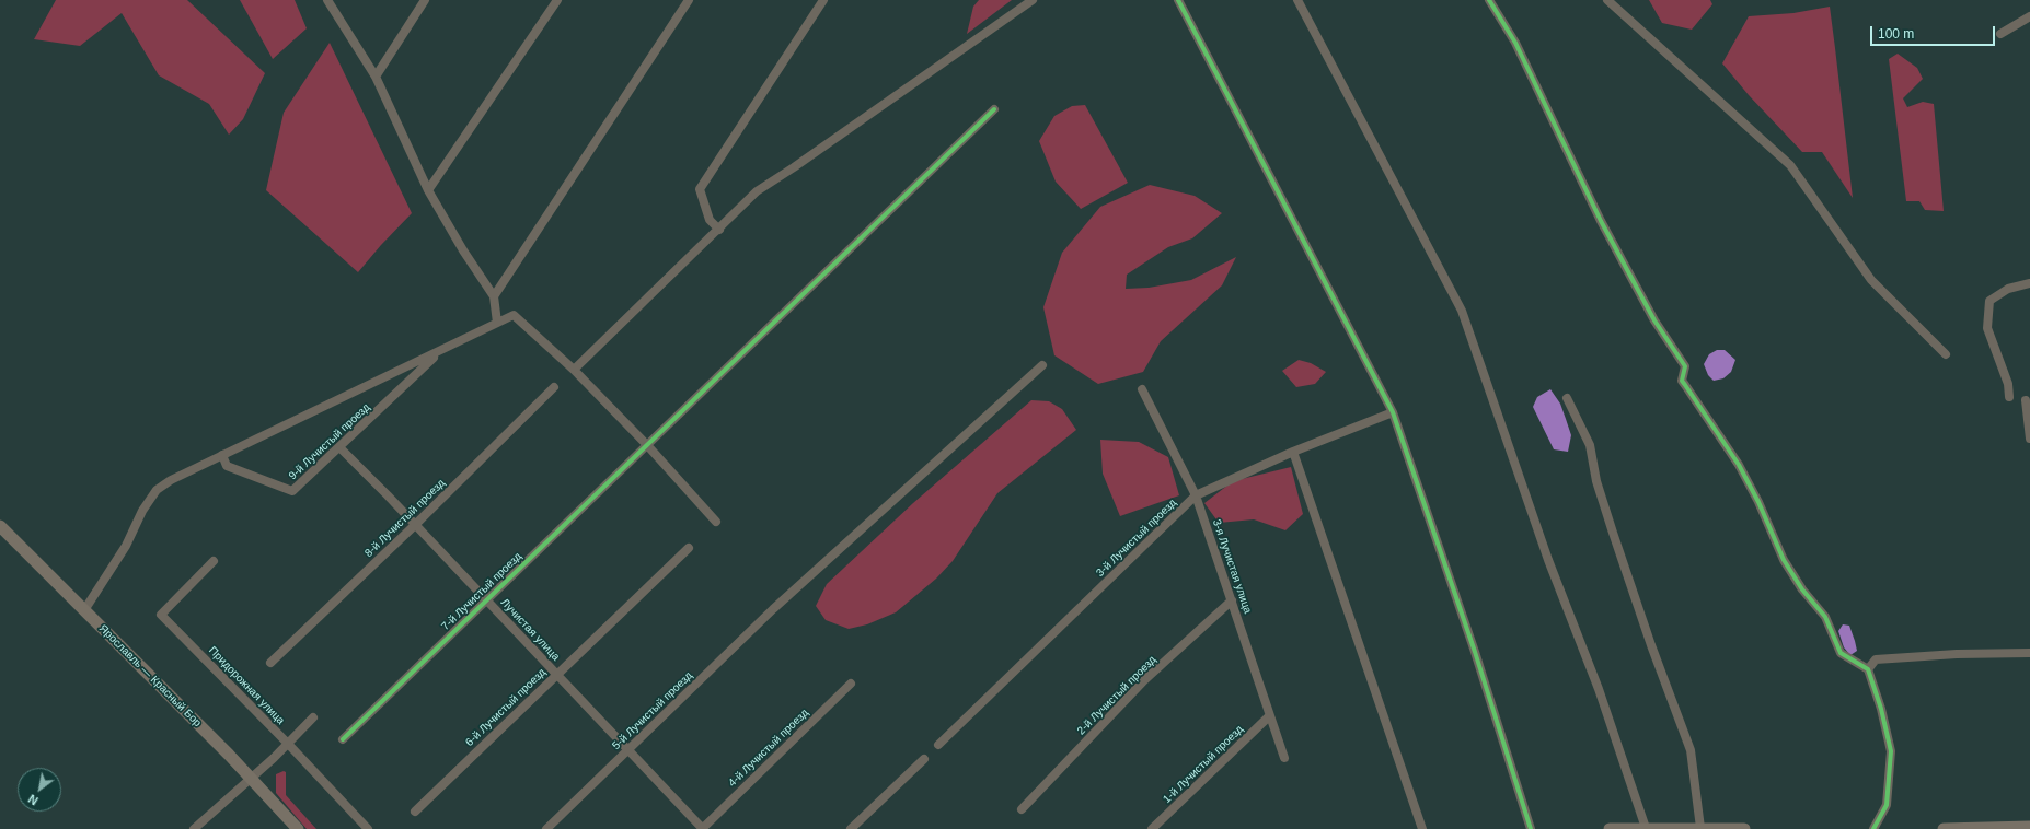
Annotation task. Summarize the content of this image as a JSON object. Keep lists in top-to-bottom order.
{
  "streets": {
    "street": [
      "9-й Лучистый проезд",
      "8-й Лучистый проезд",
      "3-й Лучистый проезд",
      "3-я Лучистая улица",
      "7-й Лучистый проезд",
      "Лучистая улица",
      "Ярославль — Красный Бор",
      "Придорожная улица",
      "2-й Лучистый проезд",
      "6-й Лучистый проезд",
      "5-й Лучистый проезд",
      "4-й Лучистый проезд",
      "1-й Лучистый проезд"
    ]
  },
  "crossings": [
    ["9-й Лучистый проезд", "Лучистая улица"],
    ["8-й Лучистый проезд", "Лучистая улица"],
    ["3-й Лучистый проезд", "3-я Лучистая улица"],
    ["3-я Лучистая улица", "2-й Лучистый проезд"],
    ["3-я Лучистая улица", "1-й Лучистый проезд"],
    ["7-й Лучистый проезд", "Лучистая улица"],
    ["Лучистая улица", "6-й Лучистый проезд"],
    ["Лучистая улица", "5-й Лучистый проезд"],
    ["Лучистая улица", "4-й Лучистый проезд"]
  ],
  "scale_bar": "100 m",
  "north": "bottom left"
}
